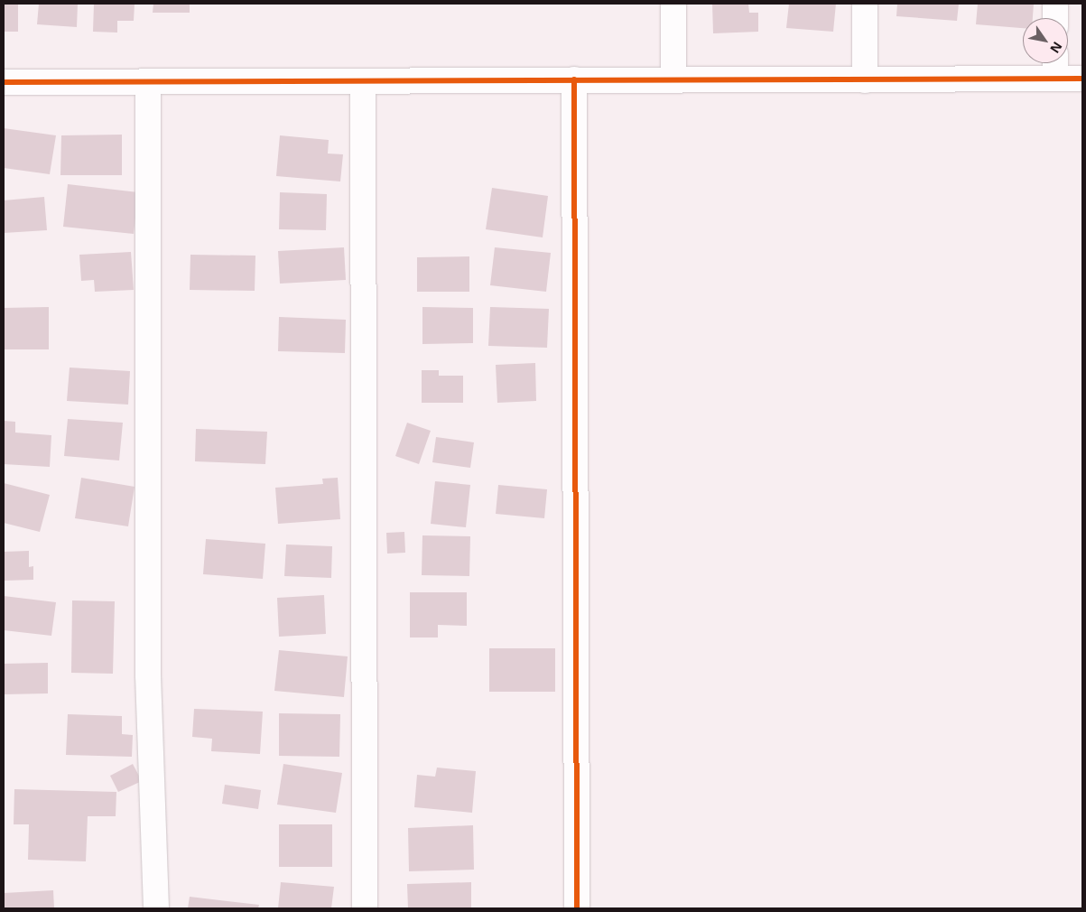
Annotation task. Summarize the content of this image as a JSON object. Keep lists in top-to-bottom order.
{
  "north": "bottom right"
}
